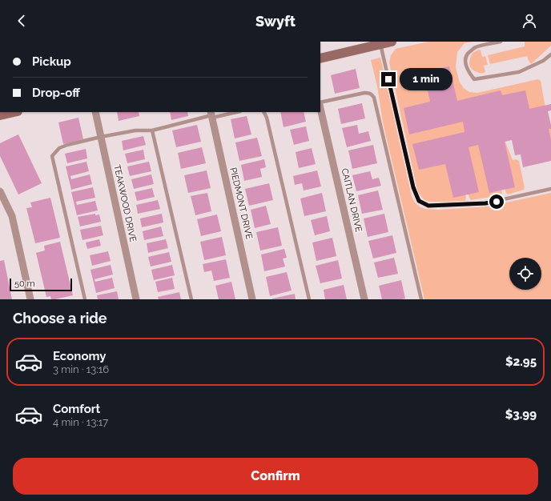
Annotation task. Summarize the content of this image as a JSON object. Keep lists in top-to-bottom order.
{
  "streets": {
    "street": ["CAITLAN DRIVE", "TEAKWOOD DRIVE", "PIEDMONT DRIVE"]
  },
  "scale_bar": "50 m",
  "page": {
    "header": "Swyft",
    "banner": ["Pickup", "Drop-off"],
    "bubble": "1 min",
    "scale": "50 m",
    "heading": "Choose a ride",
    "list": [
      {
        "name": "Economy",
        "note": "3 min · 13:16",
        "value": "$2.95"
      },
      {
        "name": "Comfort",
        "note": "4 min · 13:17",
        "value": "$3.99"
      }
    ],
    "buttons": "Confirm"
  }
}
